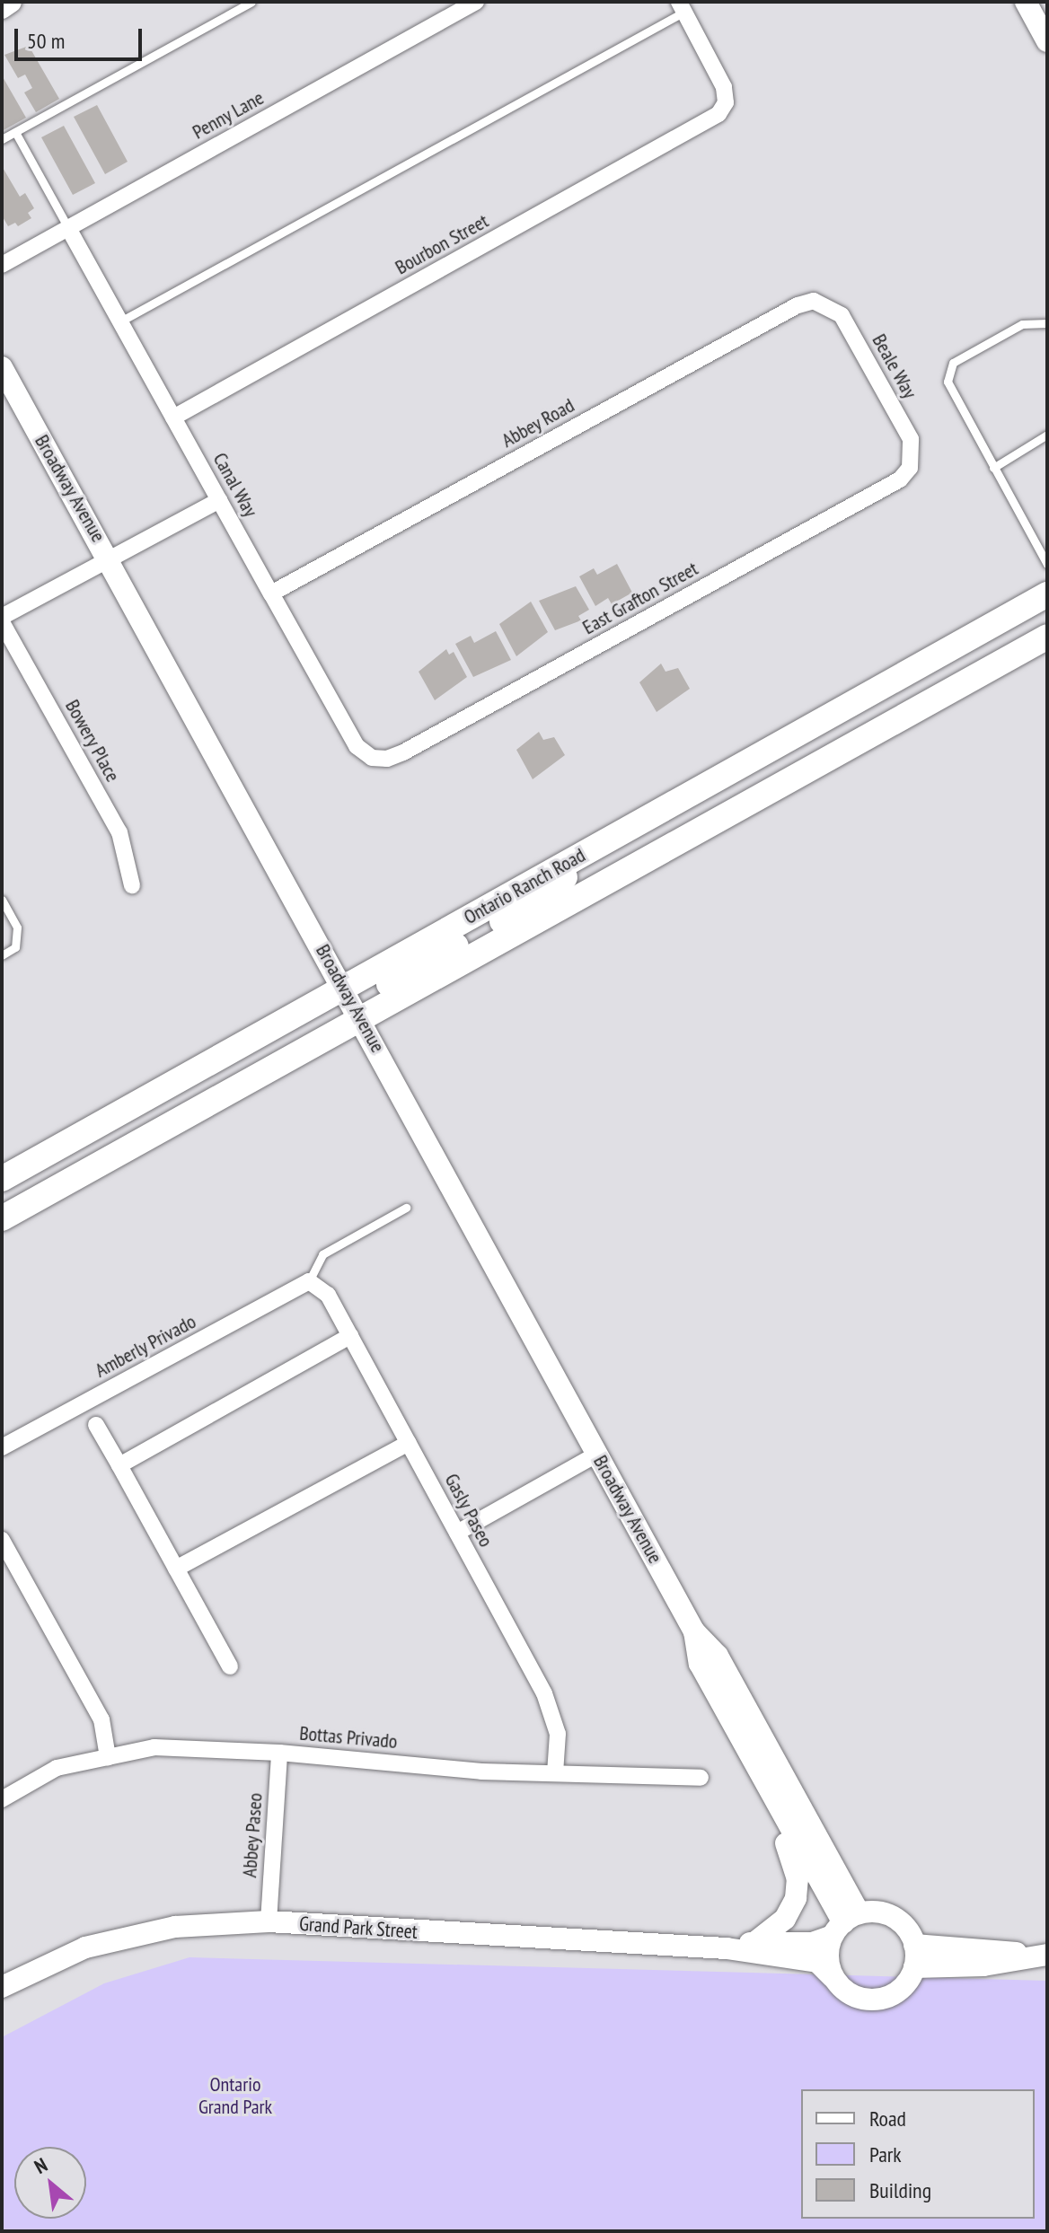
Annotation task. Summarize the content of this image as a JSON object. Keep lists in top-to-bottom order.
{
  "streets": {
    "main road": ["Ontario Ranch Road"],
    "street": [
      "Penny Lane",
      "Bourbon Street",
      "Beale Way",
      "Abbey Road",
      "Canal Way",
      "Broadway Avenue",
      "East Grafton Street",
      "Bowery Place",
      "Amberly Privado",
      "Gasly Paseo",
      "Bottas Privado",
      "Abbey Paseo",
      "Grand Park Street"
    ]
  },
  "crossings": [
    ["Penny Lane", "Canal Way"],
    ["Bourbon Street", "Canal Way"],
    ["Beale Way", "Abbey Road"],
    ["Beale Way", "East Grafton Street"],
    ["Abbey Road", "Canal Way"],
    ["Canal Way", "East Grafton Street"],
    ["Broadway Avenue", "Ontario Ranch Road"],
    ["Broadway Avenue", "Grand Park Street"],
    ["Amberly Privado", "Gasly Paseo"],
    ["Gasly Paseo", "Bottas Privado"],
    ["Bottas Privado", "Abbey Paseo"],
    ["Abbey Paseo", "Grand Park Street"]
  ],
  "parks": ["Ontario Grand Park"],
  "legend": ["Road", "Park", "Building"],
  "scale_bar": "50 m",
  "north": "top left"
}
